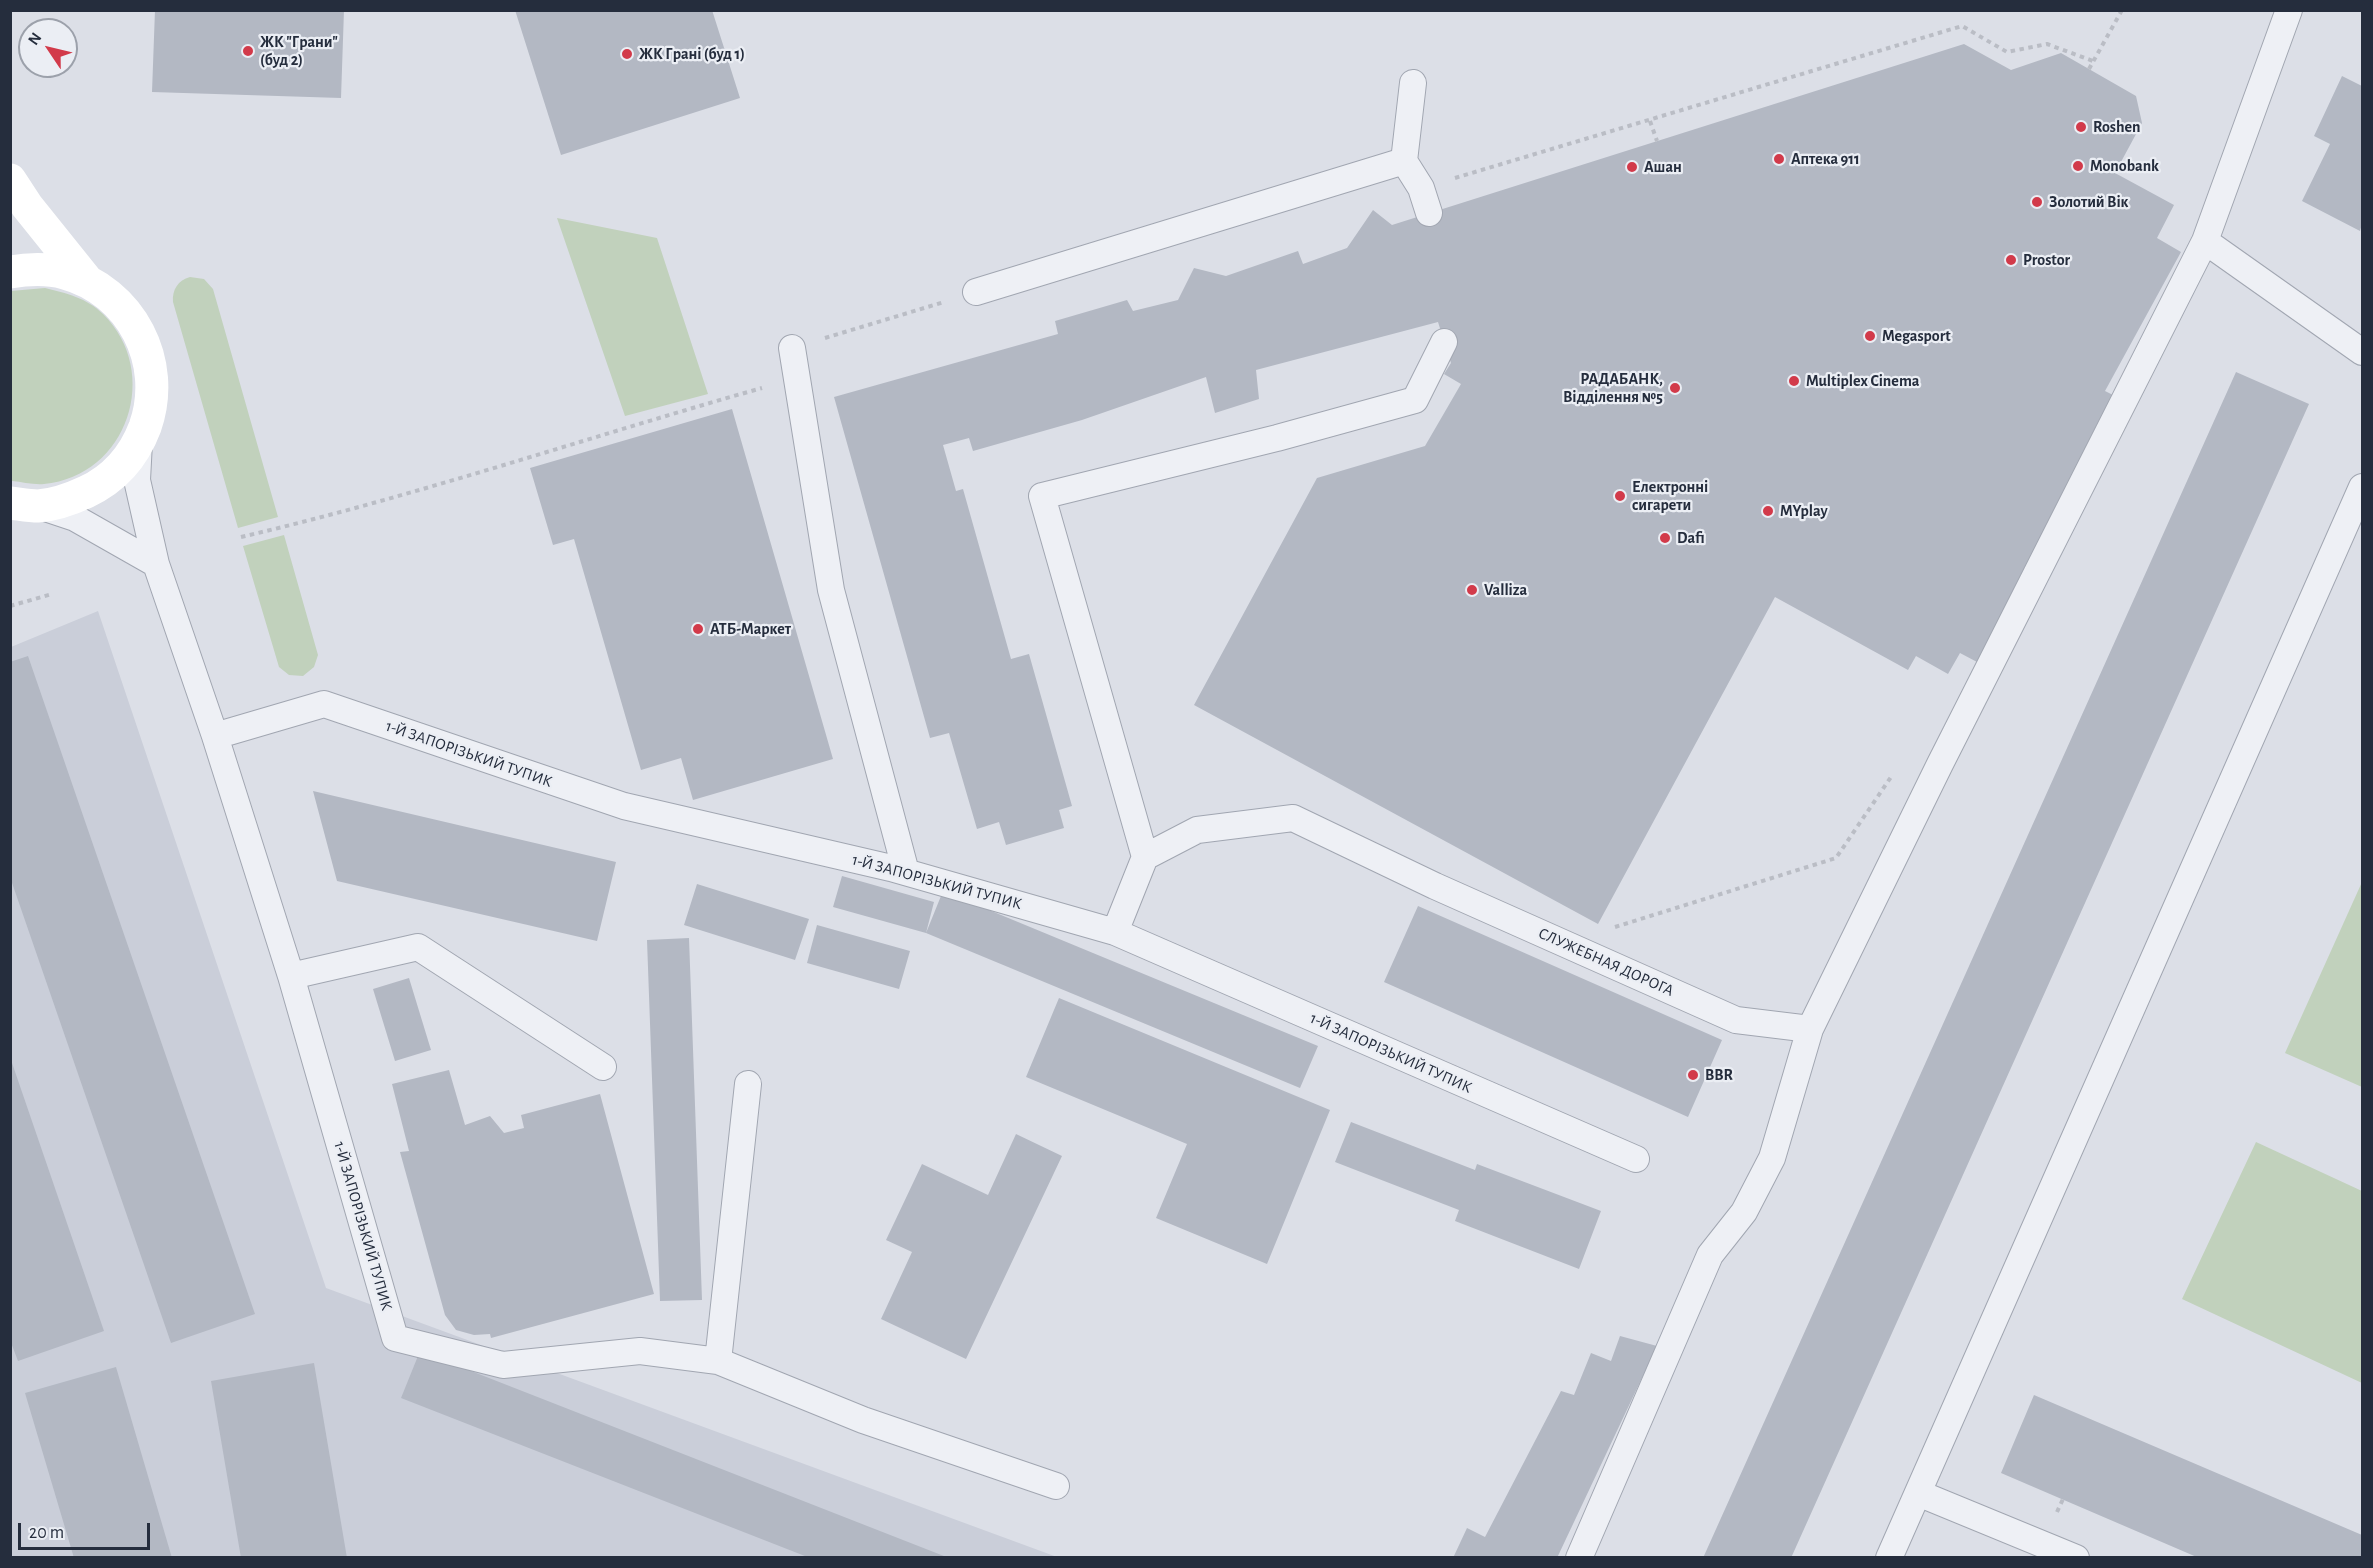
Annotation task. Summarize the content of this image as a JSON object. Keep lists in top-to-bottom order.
{
  "streets": {
    "lane": ["1-Й ЗАПОРІЗЬКИЙ ТУПИК", "СЛУЖЕБНАЯ ДОРОГА"]
  },
  "places": [
    "ЖК \"Грани\" (буд 2)",
    "ЖК Грані (буд 1)",
    "Roshen",
    "Аптека 911",
    "Monobank",
    "Ашан",
    "Золотий Вік",
    "Prostor",
    "Megasport",
    "Multiplex Cinema",
    "РАДАБАНК, Відділення №5",
    "Електронні сигарети",
    "MYplay",
    "Dafi",
    "Valliza",
    "АТБ-Маркет",
    "BBR"
  ],
  "scale_bar": "20 m",
  "north": "top left"
}
